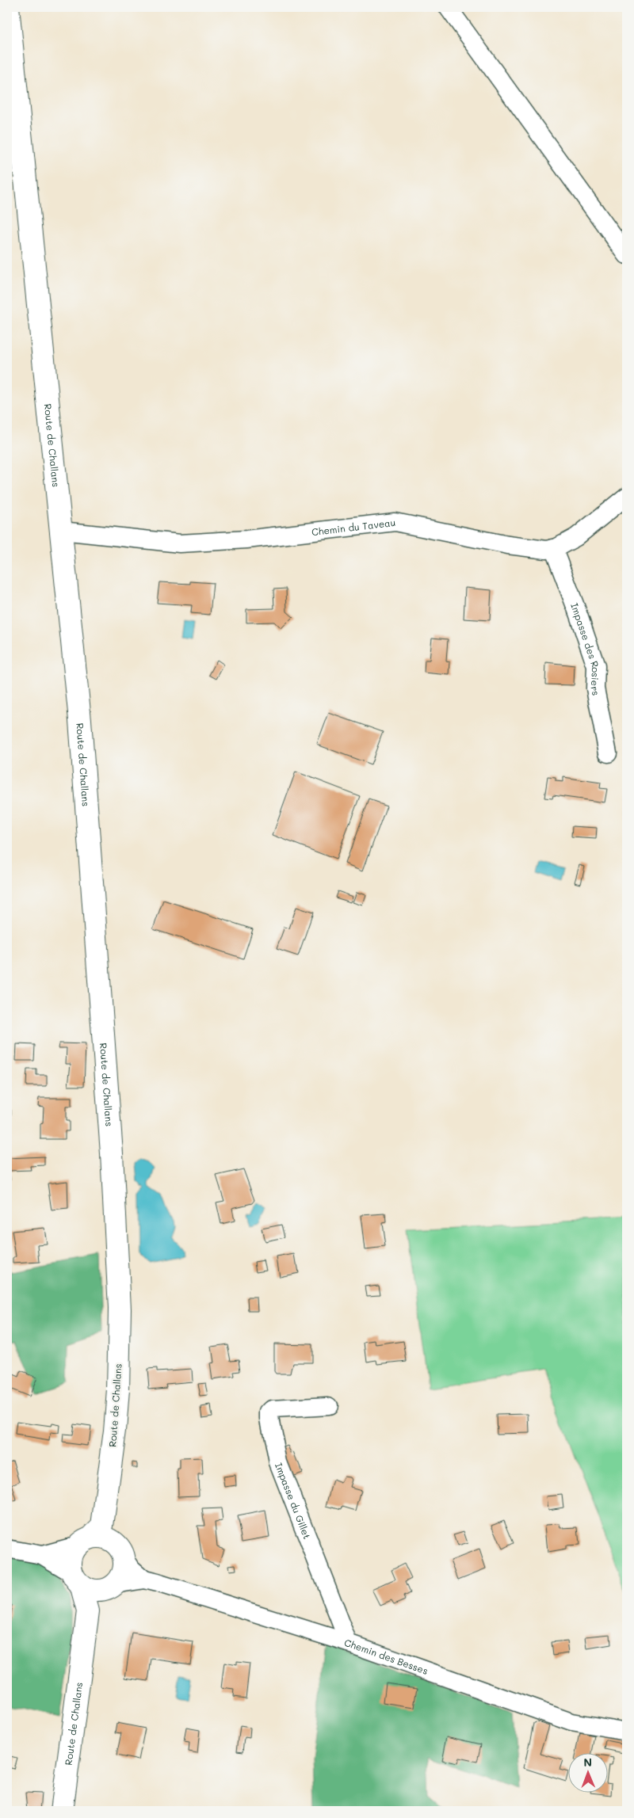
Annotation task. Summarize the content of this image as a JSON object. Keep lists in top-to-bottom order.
{
  "streets": {
    "main road": ["Route de Challans"],
    "street": [
      "Chemin du Taveau",
      "Impasse des Rosiers",
      "Impasse du Gillet",
      "Chemin des Besses"
    ]
  },
  "crossings": [
    ["Route de Challans", "Chemin du Taveau"],
    ["Route de Challans", "Chemin des Besses"],
    ["Chemin du Taveau", "Impasse des Rosiers"],
    ["Impasse du Gillet", "Chemin des Besses"]
  ],
  "north": "top"
}
